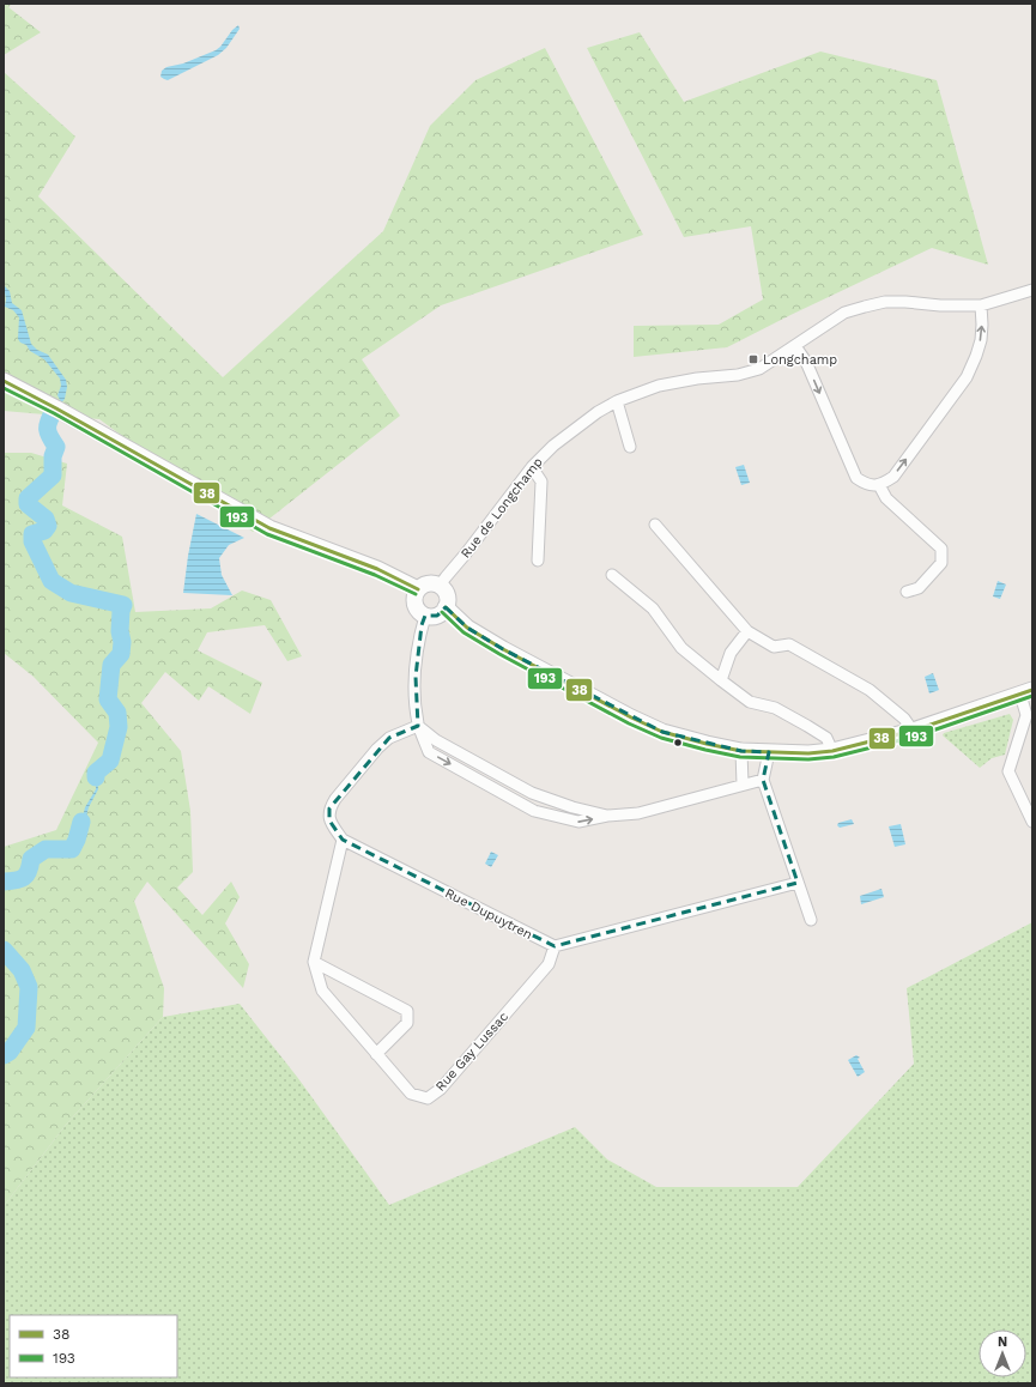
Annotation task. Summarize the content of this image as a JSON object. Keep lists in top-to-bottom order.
{
  "streets": {
    "street": ["Rue de Longchamp", "Rue Dupuytren", "Rue Gay Lussac"]
  },
  "crossings": [
    ["Rue Dupuytren", "Rue Gay Lussac"]
  ],
  "places": {
    "transit": ["Longchamp"]
  },
  "lines": ["transit line 38", "transit line 193"],
  "legend": ["38", "193"],
  "north": "top"
}
